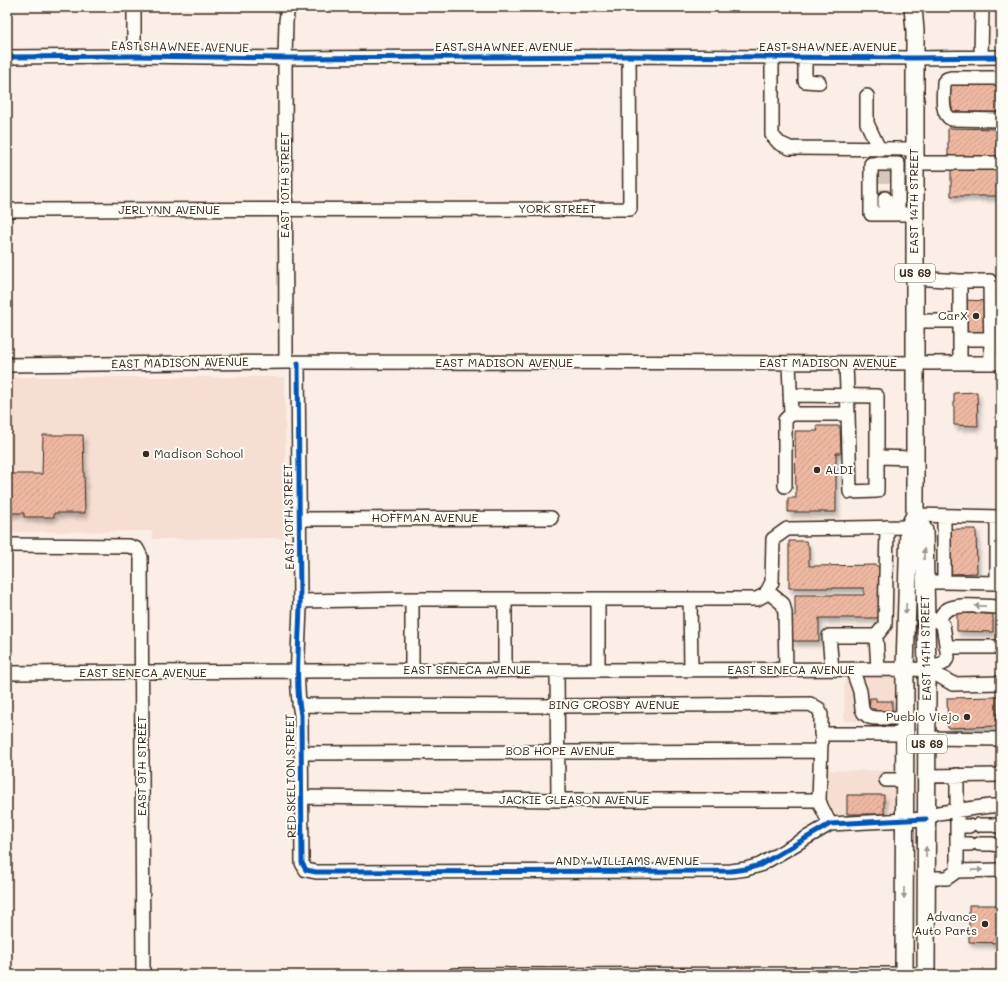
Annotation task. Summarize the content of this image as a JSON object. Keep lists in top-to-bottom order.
{
  "streets": {
    "main road": ["EAST 14TH STREET", "US 69"],
    "street": [
      "EAST SHAWNEE AVENUE",
      "EAST 10TH STREET",
      "YORK STREET",
      "JERLYNN AVENUE",
      "EAST MADISON AVENUE",
      "HOFFMAN AVENUE",
      "EAST SENECA AVENUE",
      "BING CROSBY AVENUE",
      "BOB HOPE AVENUE",
      "EAST 9TH STREET",
      "RED SKELTON STREET",
      "JACKIE GLEASON AVENUE",
      "ANDY WILLIAMS AVENUE"
    ]
  },
  "crossings": [
    ["EAST SHAWNEE AVENUE", "EAST 10TH STREET"],
    ["EAST SHAWNEE AVENUE", "EAST 14TH STREET"],
    ["EAST SHAWNEE AVENUE", "YORK STREET"],
    ["EAST 10TH STREET", "JERLYNN AVENUE"],
    ["EAST 10TH STREET", "EAST MADISON AVENUE"],
    ["EAST 10TH STREET", "HOFFMAN AVENUE"],
    ["EAST 10TH STREET", "EAST SENECA AVENUE"],
    ["EAST 10TH STREET", "RED SKELTON STREET"],
    ["EAST 14TH STREET", "EAST MADISON AVENUE"],
    ["EAST 14TH STREET", "EAST SENECA AVENUE"],
    ["EAST 14TH STREET", "ANDY WILLIAMS AVENUE"],
    ["YORK STREET", "JERLYNN AVENUE"],
    ["EAST SENECA AVENUE", "EAST 9TH STREET"],
    ["EAST SENECA AVENUE", "RED SKELTON STREET"],
    ["BING CROSBY AVENUE", "RED SKELTON STREET"],
    ["BOB HOPE AVENUE", "RED SKELTON STREET"],
    ["RED SKELTON STREET", "JACKIE GLEASON AVENUE"],
    ["RED SKELTON STREET", "ANDY WILLIAMS AVENUE"]
  ],
  "places": [
    "CarX",
    "Madison School",
    "ALDI",
    "Pueblo Viejo",
    "Advance Auto Parts"
  ]
}
